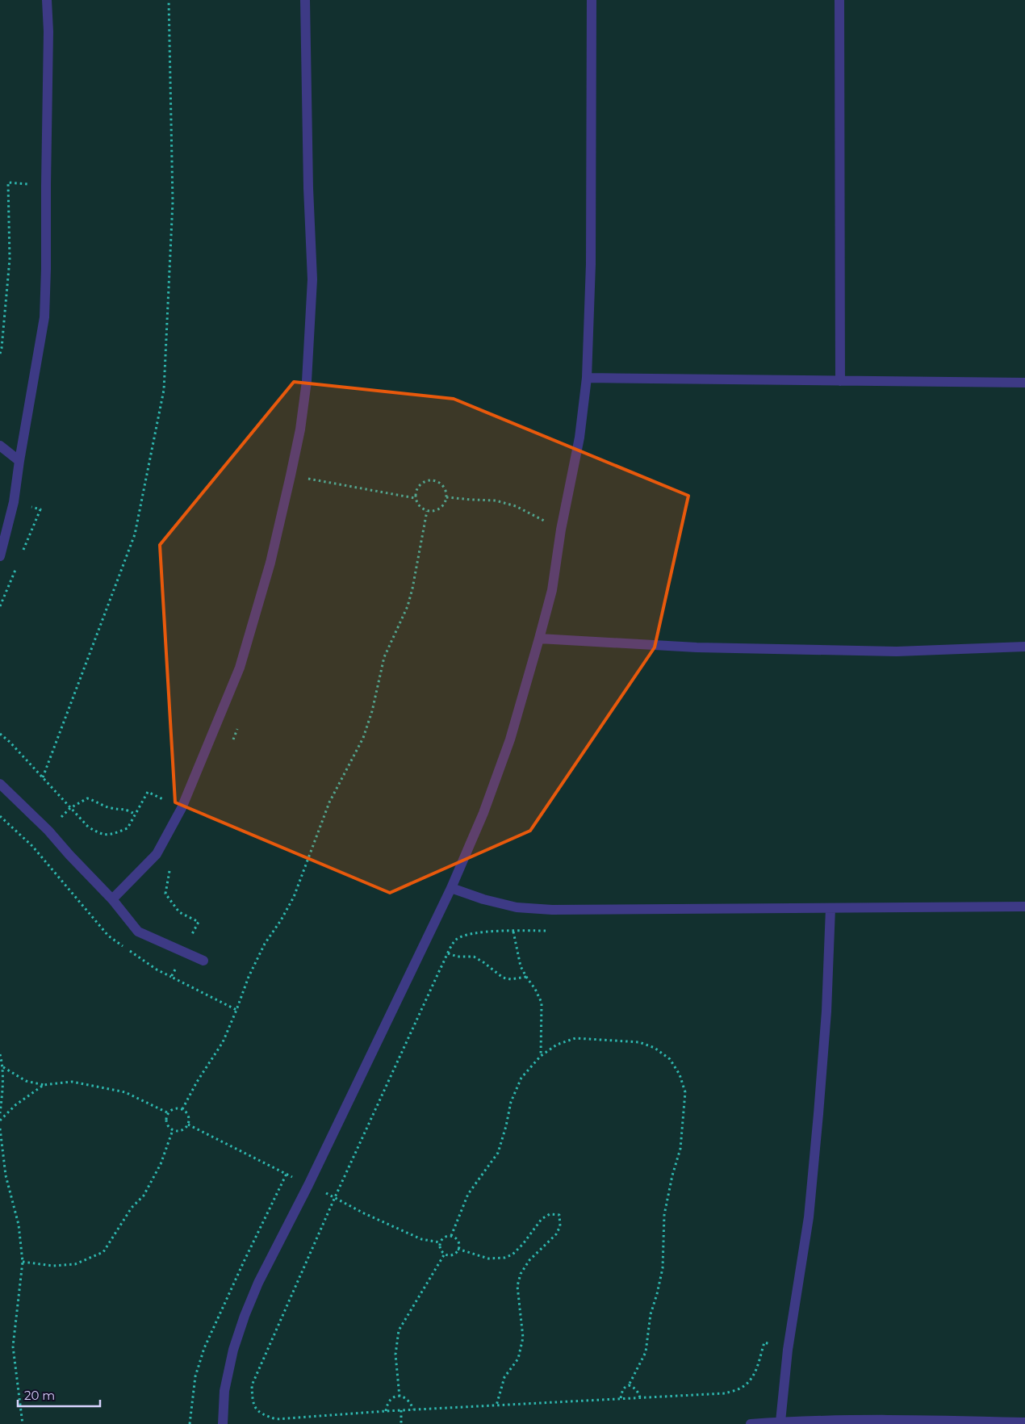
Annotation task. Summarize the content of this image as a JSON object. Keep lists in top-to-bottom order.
{
  "scale_bar": "20 m"
}
